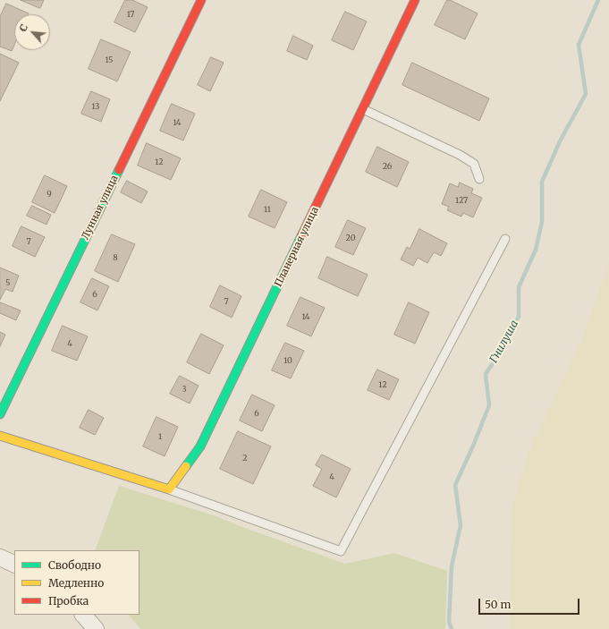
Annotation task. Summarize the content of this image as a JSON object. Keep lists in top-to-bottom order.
{
  "streets": {
    "street": ["Лунная улица", "Планерная улица"]
  },
  "water": ["Гнилуша"],
  "house_numbers": [
    "17",
    "15",
    "13",
    "14",
    "12",
    "26",
    "9",
    "127",
    "11",
    "20",
    "7",
    "8",
    "5",
    "6",
    "7",
    "14",
    "4",
    "10",
    "12",
    "3",
    "6",
    "1",
    "2",
    "4"
  ],
  "legend": ["Свободно", "Медленно", "Пробка"],
  "scale_bar": "50 m",
  "north": "top left"
}
